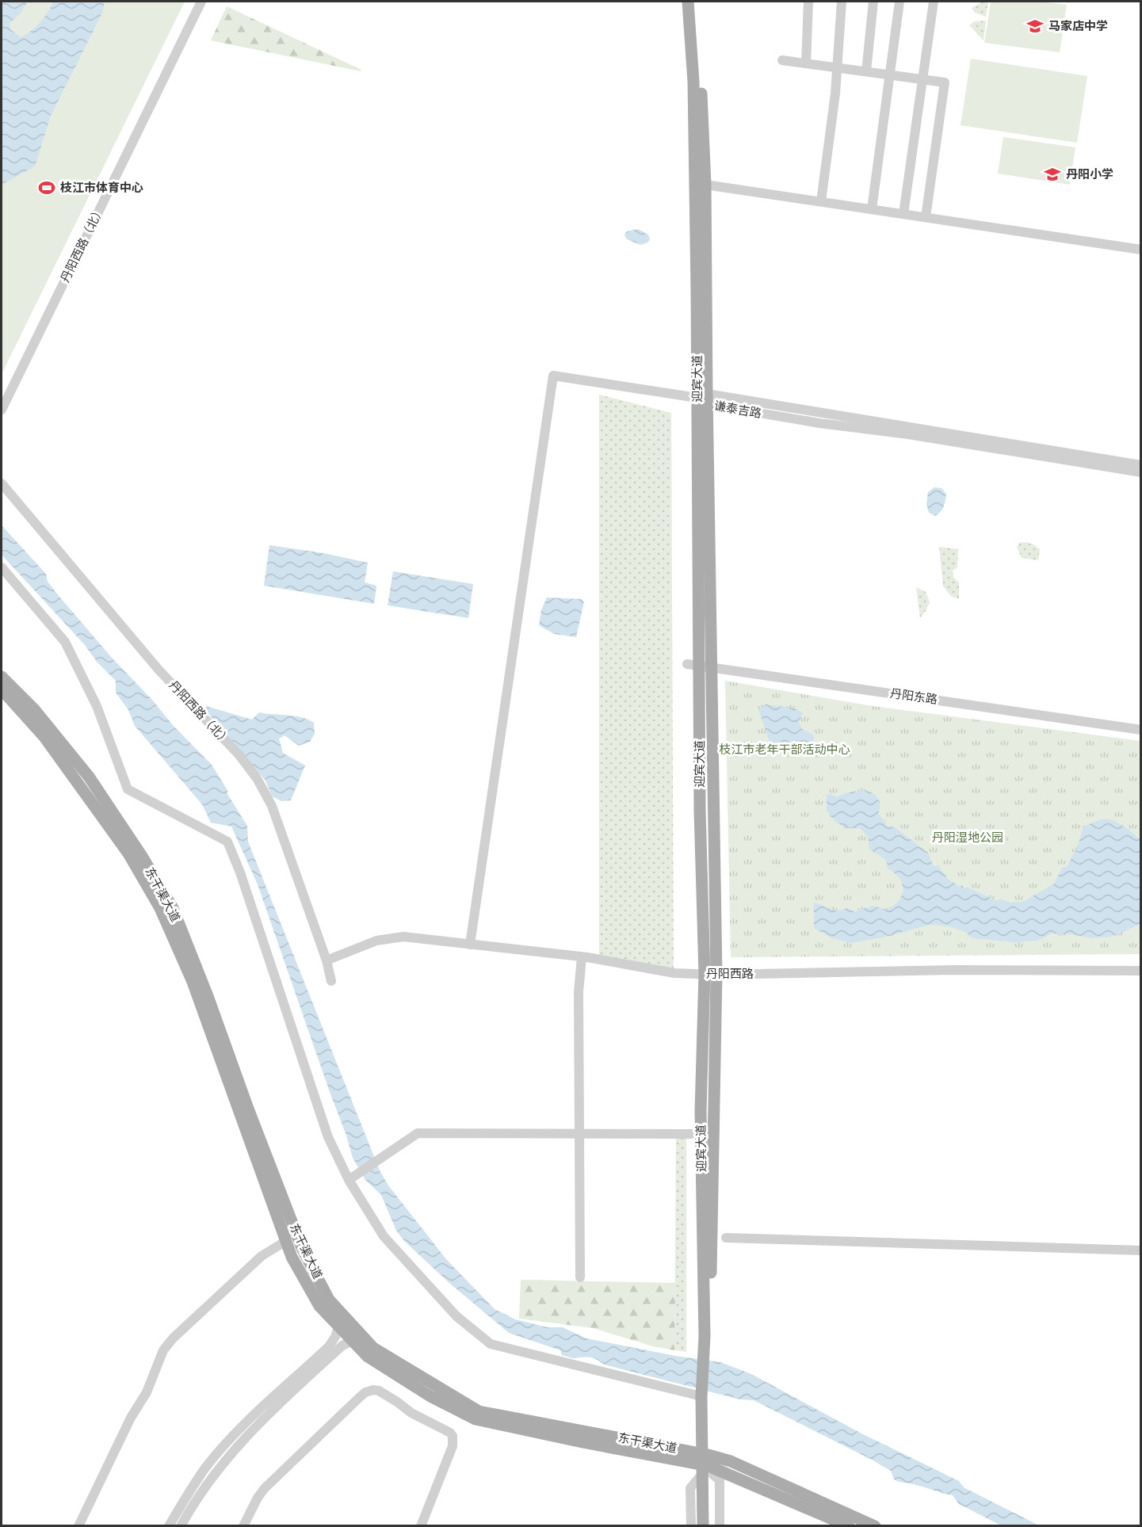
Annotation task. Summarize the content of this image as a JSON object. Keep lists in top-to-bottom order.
{
  "streets": {
    "main road": ["迎宾大道", "东干渠大道"],
    "street": [
      "丹阳西路（北）",
      "谦泰吉路",
      "丹阳东路",
      "丹阳西路"
    ]
  },
  "crossings": [
    ["丹阳西路（北）", "丹阳西路"],
    ["迎宾大道", "谦泰吉路"],
    ["迎宾大道", "丹阳东路"],
    ["迎宾大道", "东干渠大道"],
    ["迎宾大道", "丹阳西路"]
  ],
  "parks": ["枝江市老年干部活动中心", "丹阳湿地公园"],
  "places": {
    "school or university": ["马家店中学", "丹阳小学"],
    "sports": ["枝江市体育中心"]
  }
}
